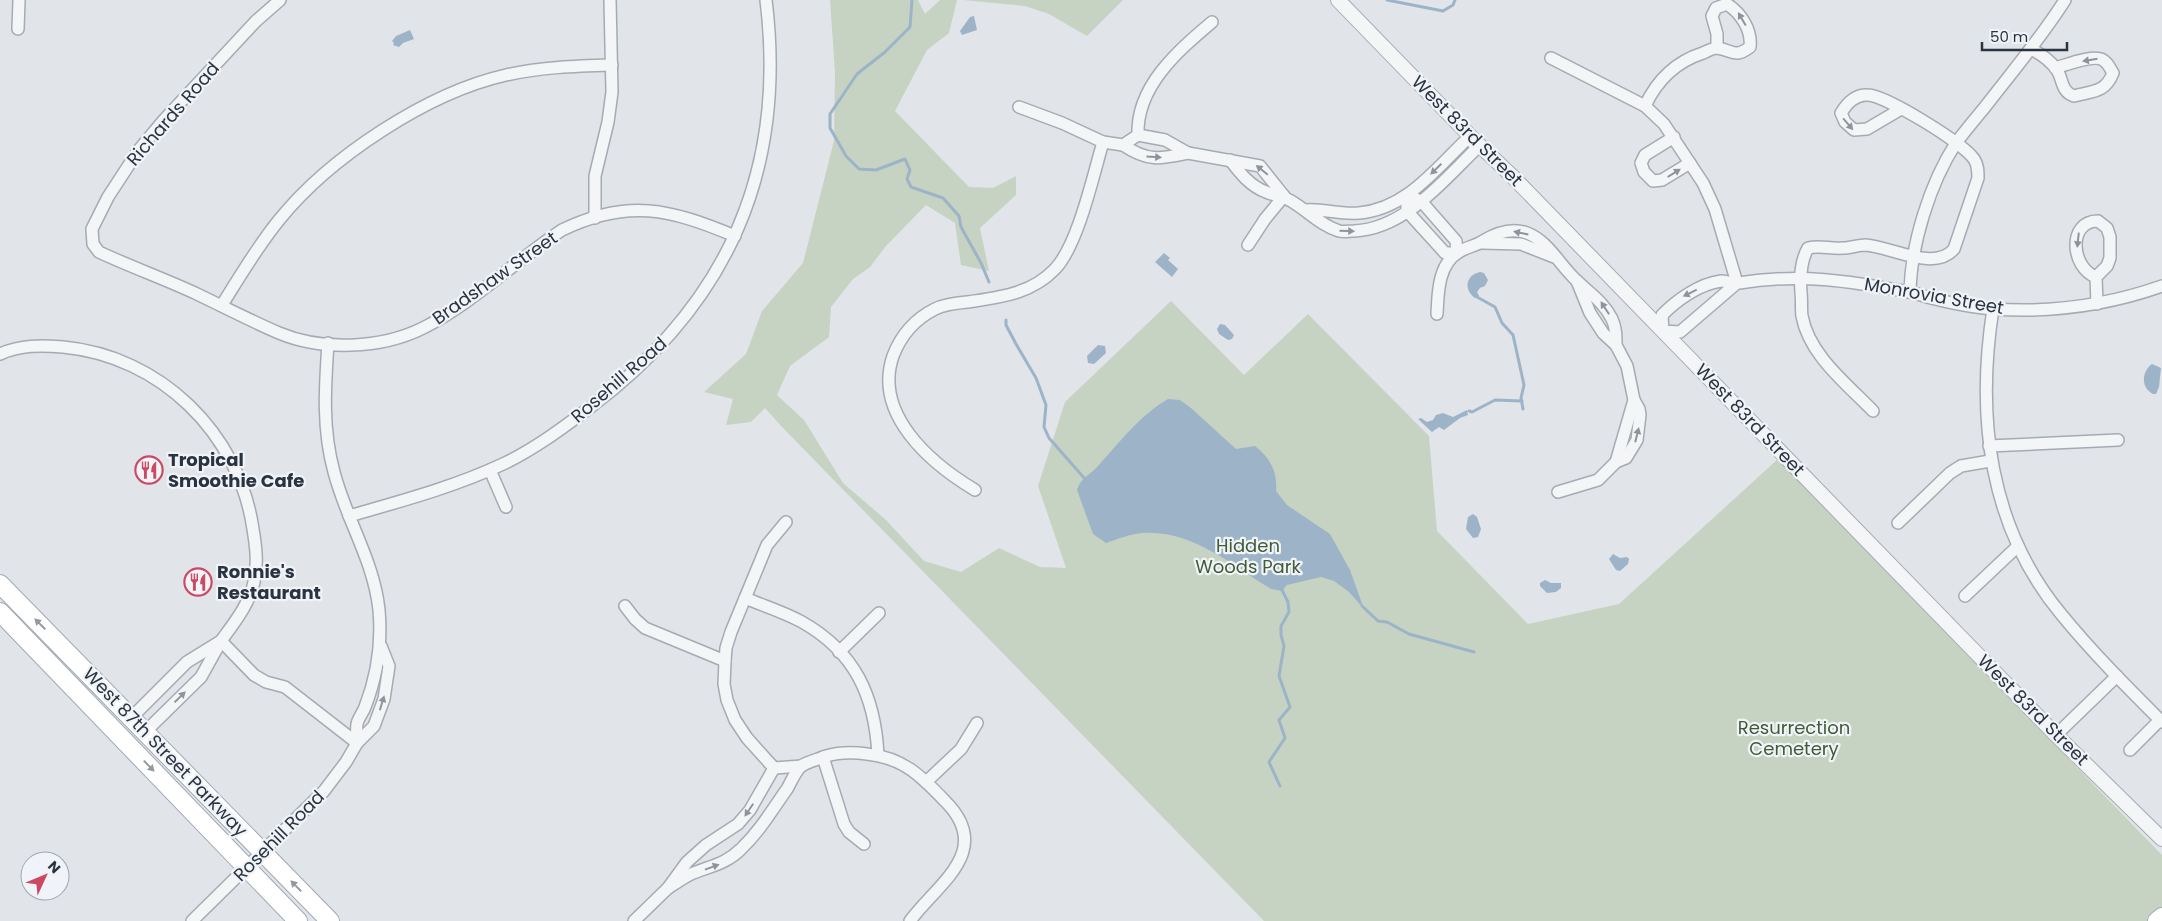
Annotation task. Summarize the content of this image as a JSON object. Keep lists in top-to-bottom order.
{
  "streets": {
    "main road": ["West 87th Street Parkway"],
    "street": [
      "Richards Road",
      "West 83rd Street",
      "Bradshaw Street",
      "Monrovia Street",
      "Rosehill Road"
    ]
  },
  "crossings": [
    ["Richards Road", "Bradshaw Street"],
    ["West 83rd Street", "Monrovia Street"],
    ["Bradshaw Street", "Rosehill Road"],
    ["Rosehill Road", "West 87th Street Parkway"]
  ],
  "parks": ["Hidden Woods Park", "Resurrection Cemetery"],
  "places": {
    "restaurant": ["Tropical Smoothie Cafe", "Ronnie's Restaurant"]
  },
  "scale_bar": "50 m",
  "north": "top right"
}
